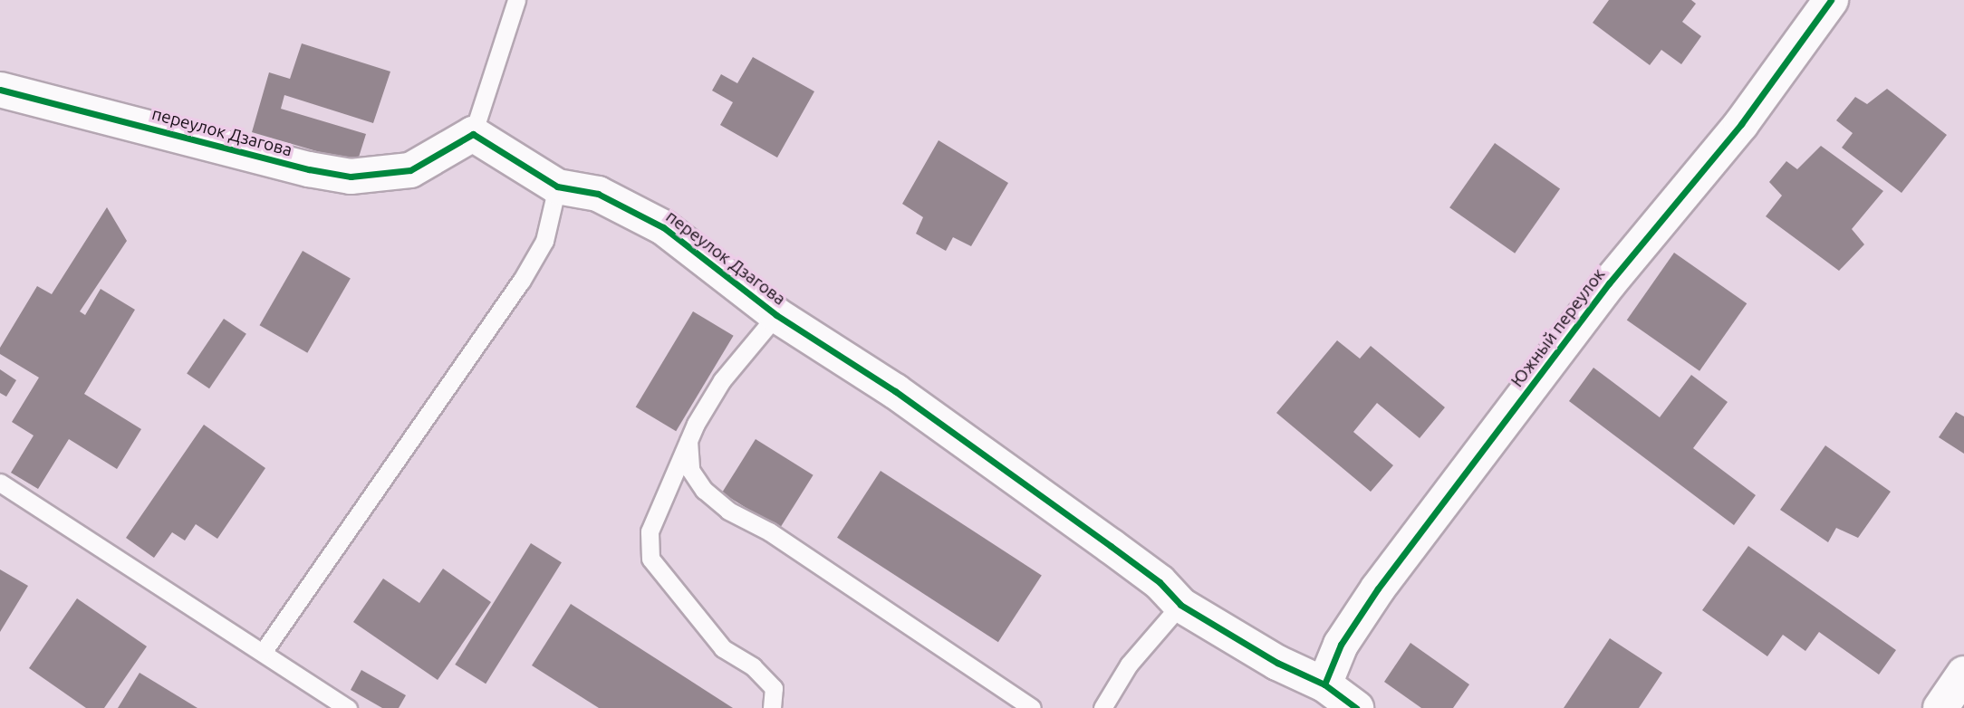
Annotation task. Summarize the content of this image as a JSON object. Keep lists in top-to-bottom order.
{
  "streets": {
    "street": ["переулок Дзагова", "Южный переулок"]
  },
  "crossings": [
    ["переулок Дзагова", "Южный переулок"]
  ]
}
